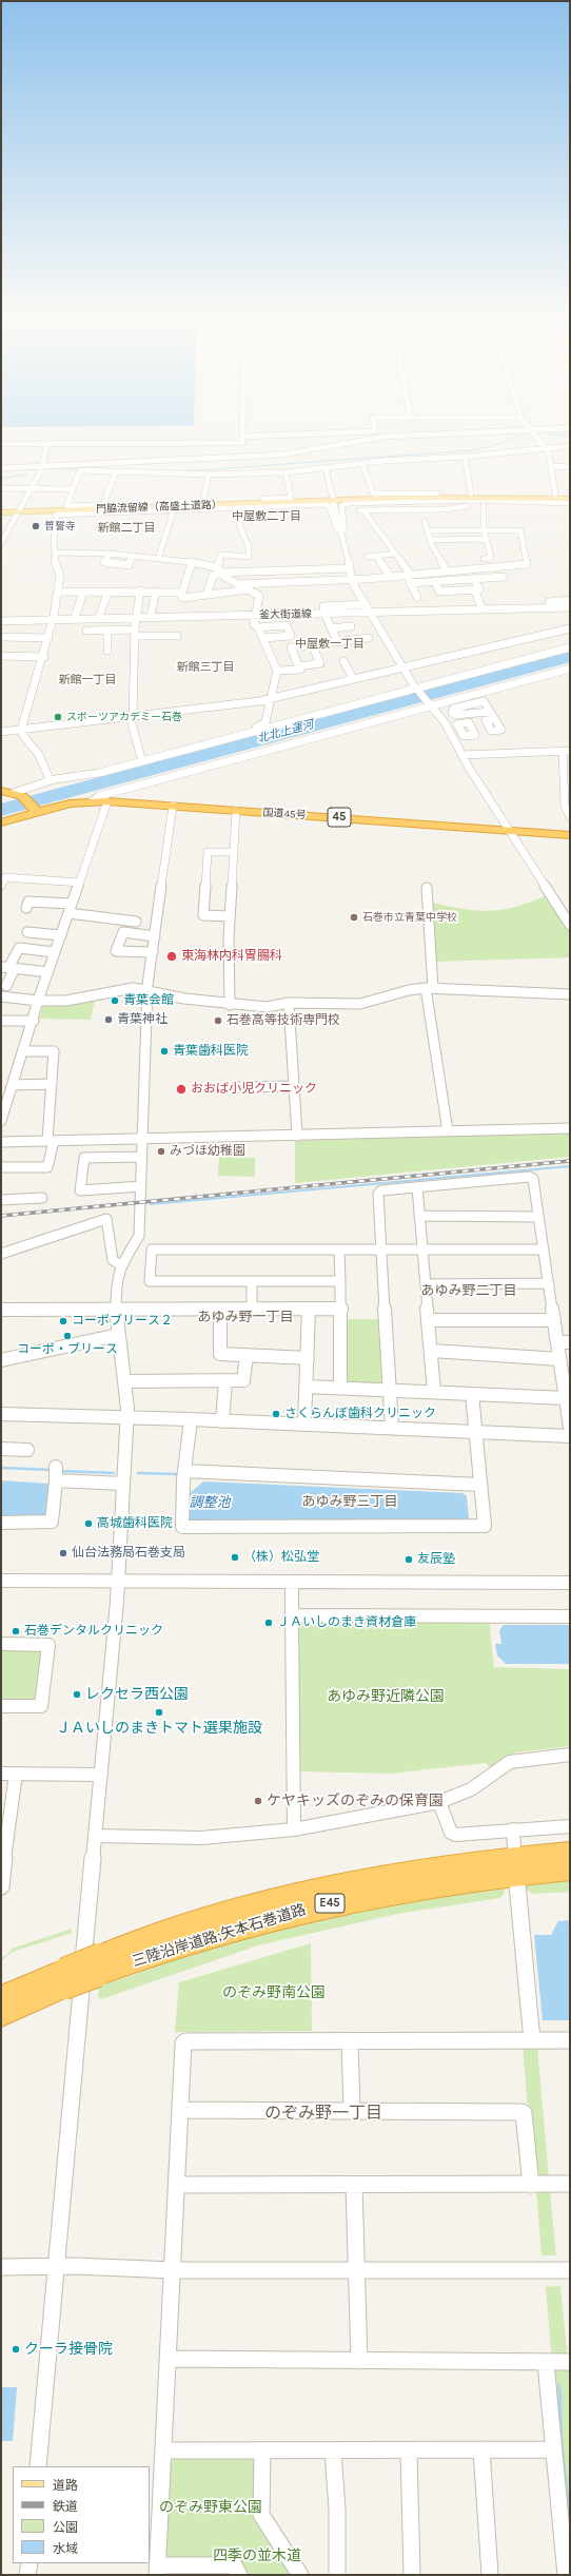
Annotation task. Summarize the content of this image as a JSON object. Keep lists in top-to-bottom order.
{
  "streets": {
    "highway": [
      "国道45号",
      "45",
      "E45",
      "三陸沿岸道路;矢本石巻道路"
    ],
    "main road": ["門脇流留線（高盛土道路）"],
    "street": ["釜大街道線"]
  },
  "districts": [
    "中屋敷二丁目",
    "新館二丁目",
    "中屋敷一丁目",
    "新館三丁目",
    "新館一丁目",
    "あゆみ野二丁目",
    "あゆみ野一丁目",
    "あゆみ野三丁目",
    "のぞみ野一丁目"
  ],
  "water": ["北北上運河", "調整池"],
  "parks": [
    "あゆみ野近隣公園",
    "のぞみ野南公園",
    "のぞみ野東公園",
    "四季の並木道"
  ],
  "places": [
    "普誓寺",
    "スポーツアカデミー石巻",
    "石巻市立青葉中学校",
    "東海林内科胃腸科",
    "青葉会館",
    "青葉神社",
    "石巻高等技術専門校",
    "青葉歯科医院",
    "おおば小児クリニック",
    "みづほ幼稚園",
    "コーポブリース２",
    "コーポ・ブリース",
    "さくらんぼ歯科クリニック",
    "高城歯科医院",
    "仙台法務局石巻支局",
    "（株）松弘堂",
    "友辰塾",
    "ＪＡいしのまき資材倉庫",
    "石巻デンタルクリニック",
    "レクセラ西公園",
    "ＪＡいしのまきトマト選果施設",
    "ケヤキッズのぞみの保育園",
    "クーラ接骨院"
  ],
  "legend": [
    "道路",
    "鉄道",
    "公園",
    "水域"
  ]
}
